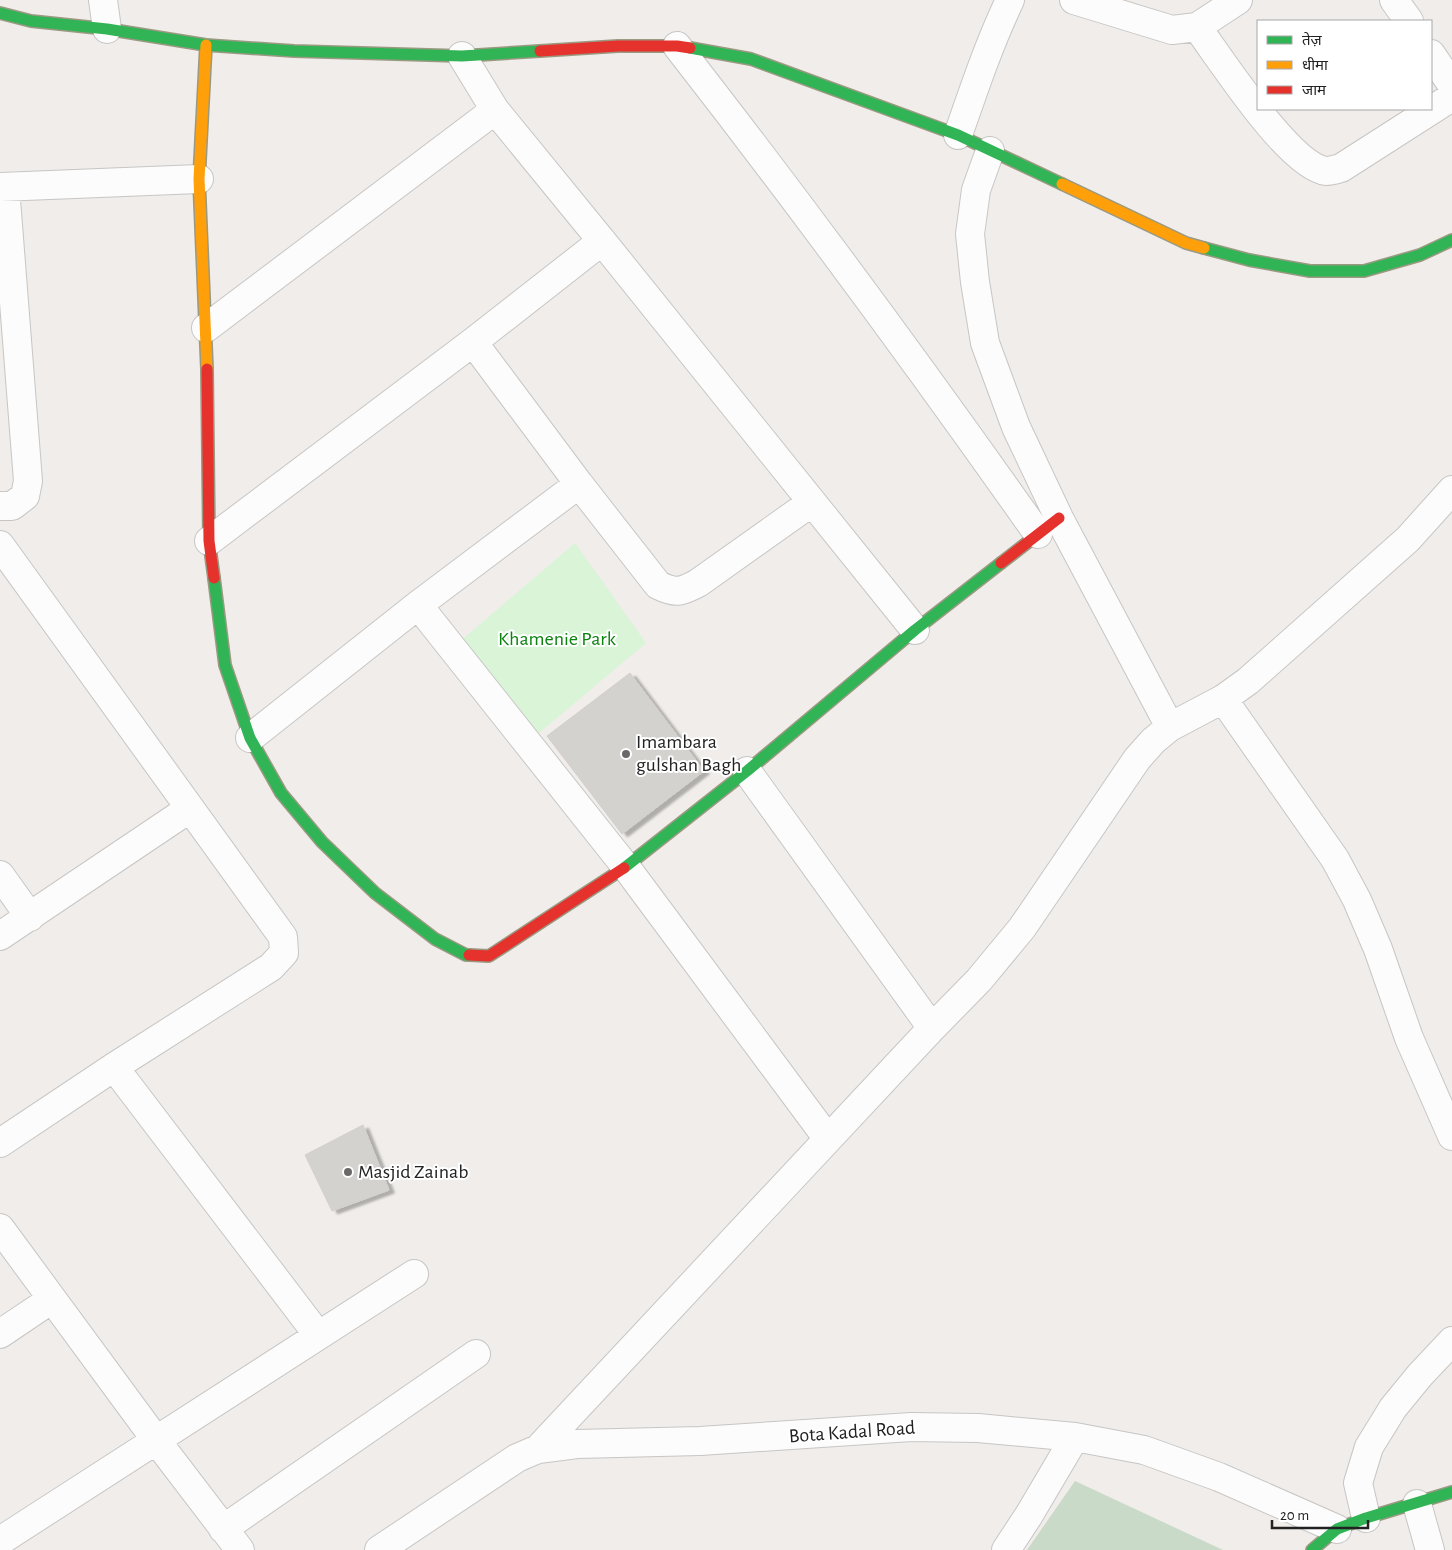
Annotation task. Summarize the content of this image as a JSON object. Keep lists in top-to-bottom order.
{
  "streets": {
    "street": ["Bota Kadal Road"]
  },
  "parks": ["Khamenie Park"],
  "places": ["Imambara gulshan Bagh", "Masjid Zainab"],
  "legend": ["तेज़", "धीमा", "जाम"],
  "scale_bar": "20 m"
}
